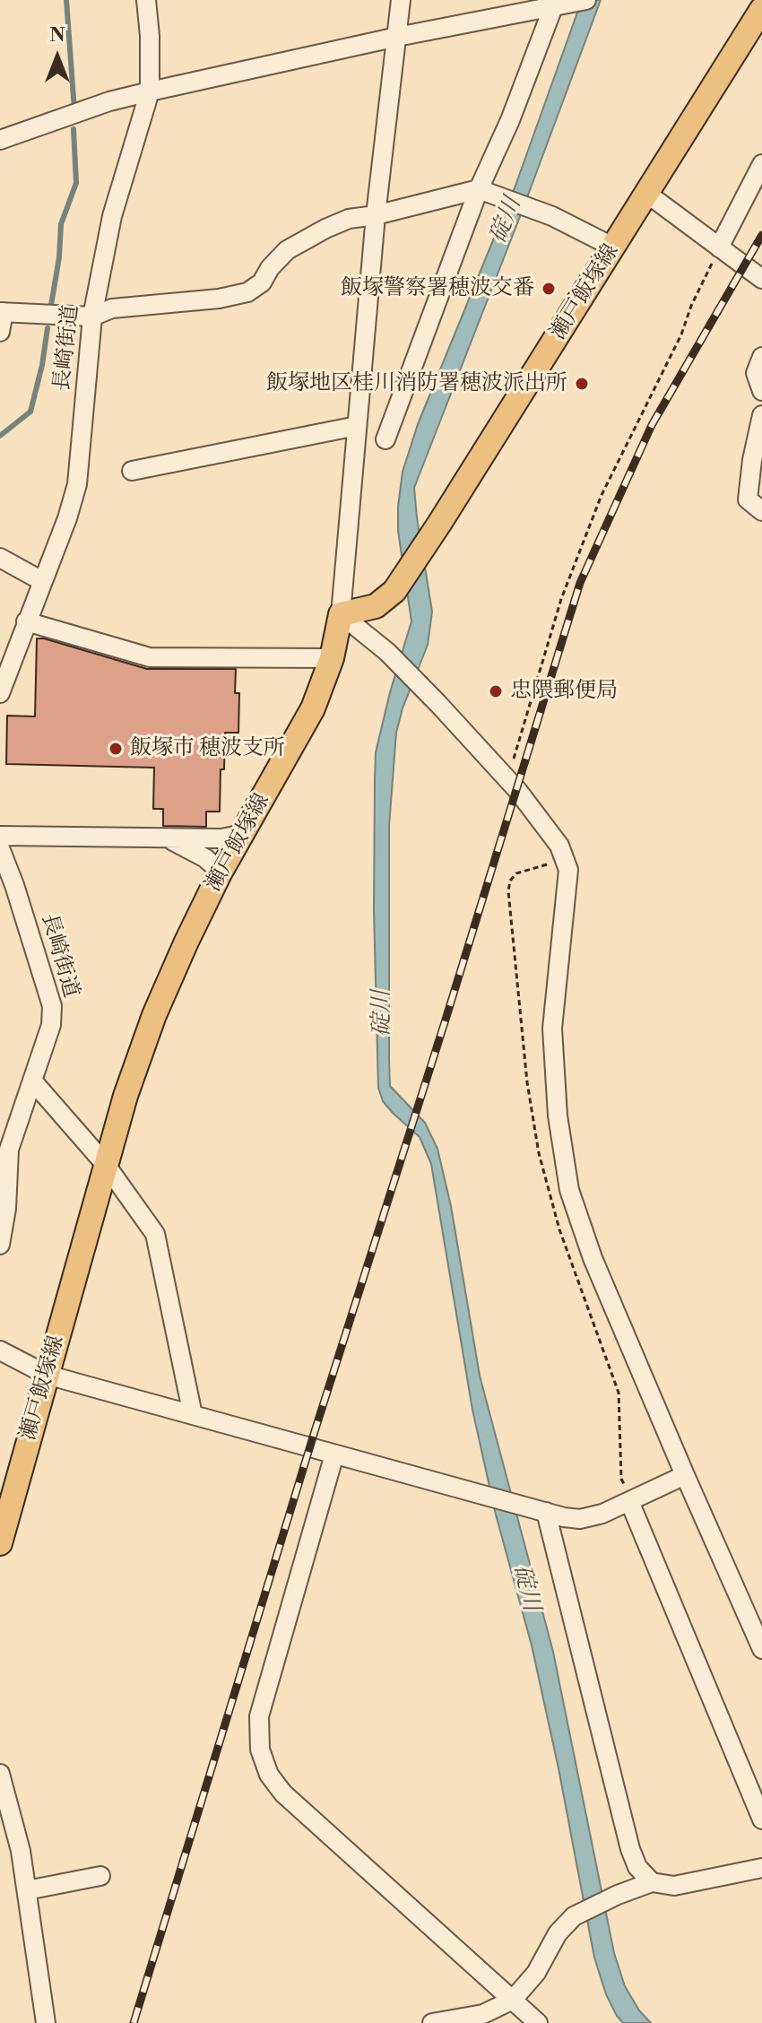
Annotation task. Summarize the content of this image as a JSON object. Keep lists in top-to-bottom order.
{
  "streets": {
    "main road": ["瀬戸飯塚線"],
    "street": ["長崎街道"]
  },
  "water": ["碇川"],
  "places": [
    "飯塚警察署穂波交番",
    "飯塚地区桂川消防署穂波派出所",
    "忠隈郵便局",
    "飯塚市 穂波支所"
  ],
  "north": "top"
}
